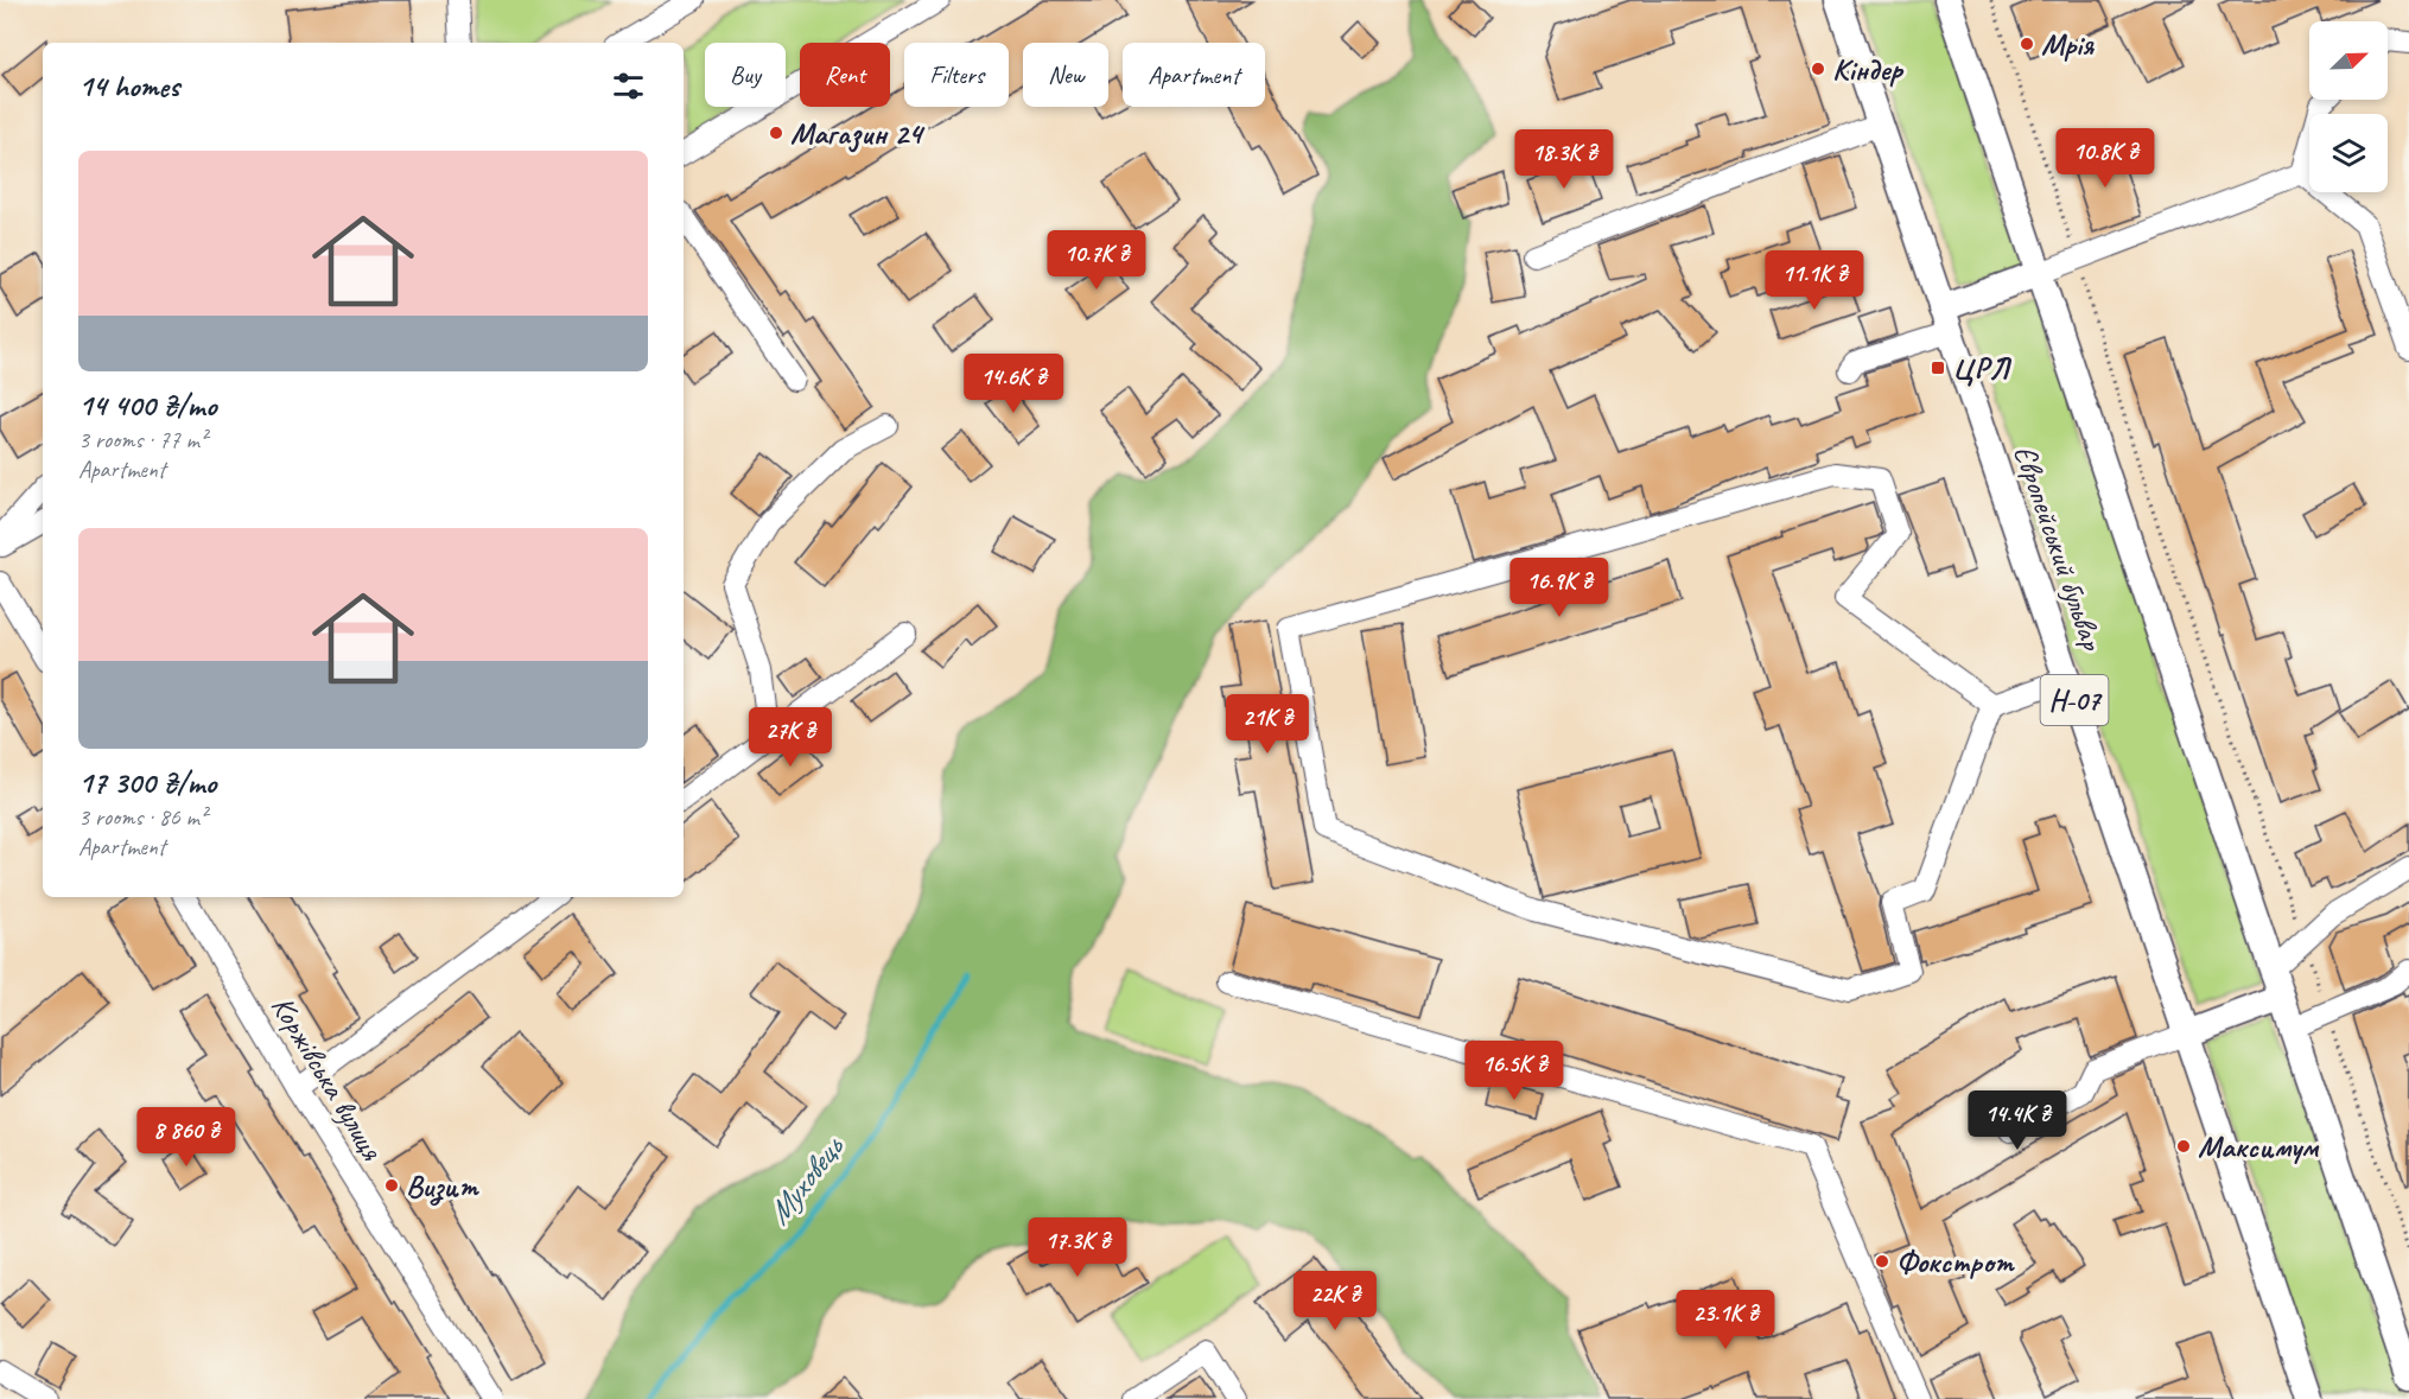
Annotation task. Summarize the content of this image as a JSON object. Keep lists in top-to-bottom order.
{
  "streets": {
    "main road": ["Європейський бульвар", "Н-07"],
    "street": ["Коржівська вулиця"]
  },
  "water": ["Муховець"],
  "places": {
    "other": [
      "Мрія",
      "Кіндер",
      "Магазин 24",
      "Максимум",
      "Визит",
      "Фокстрот"
    ],
    "transit": ["ЦРЛ"]
  },
  "north": "top right",
  "page": {
    "chip": [
      "Buy",
      "Rent",
      "Filters",
      "New",
      "Apartment"
    ],
    "heading": "14 homes",
    "price": [
      "10.8K ₴",
      "18.3K ₴",
      "10.7K ₴",
      "11.1K ₴",
      "14.6K ₴",
      "16.9K ₴",
      "21K ₴",
      "27K ₴",
      "16.5K ₴",
      "14.4K ₴",
      "8 860 ₴",
      "17.3K ₴",
      "22K ₴",
      "23.1K ₴"
    ],
    "list": [
      {
        "name": "14 400 ₴/mo",
        "note": "3 rooms · 77 m² · Apartment"
      },
      {
        "name": "17 300 ₴/mo",
        "note": "3 rooms · 86 m² · Apartment"
      }
    ]
  }
}
